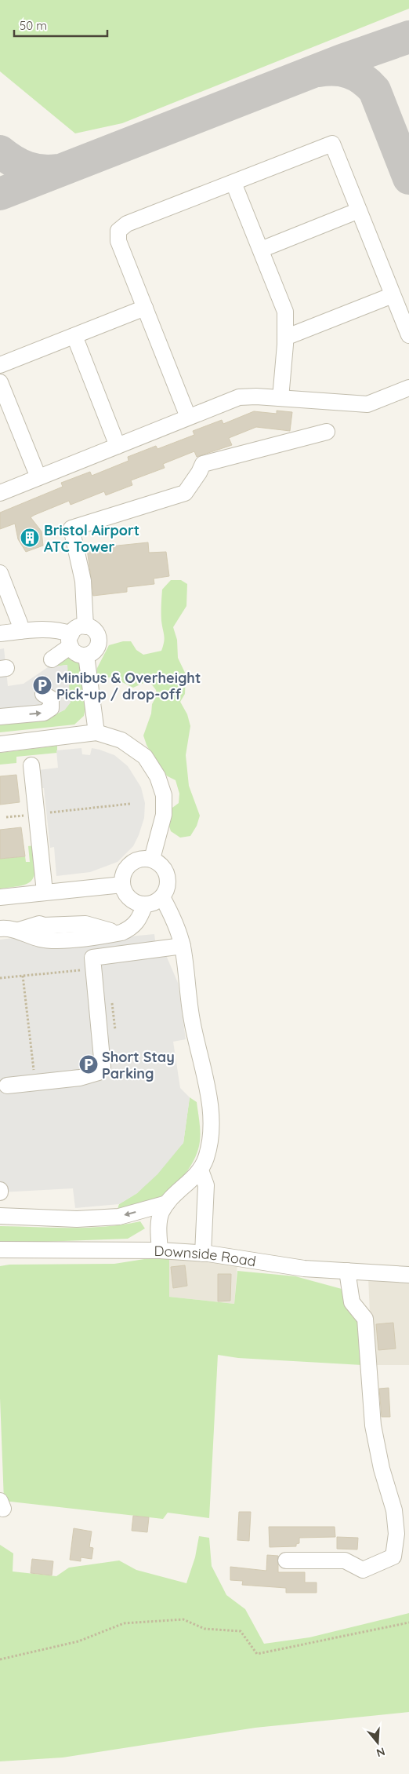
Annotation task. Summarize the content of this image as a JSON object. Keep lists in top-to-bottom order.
{
  "streets": {
    "street": ["Downside Road"]
  },
  "places": {
    "building": ["Bristol Airport ATC Tower"],
    "parking": ["Minibus & Overheight Pick-up / drop-off", "Short Stay Parking"]
  },
  "scale_bar": "50 m",
  "north": "bottom"
}
